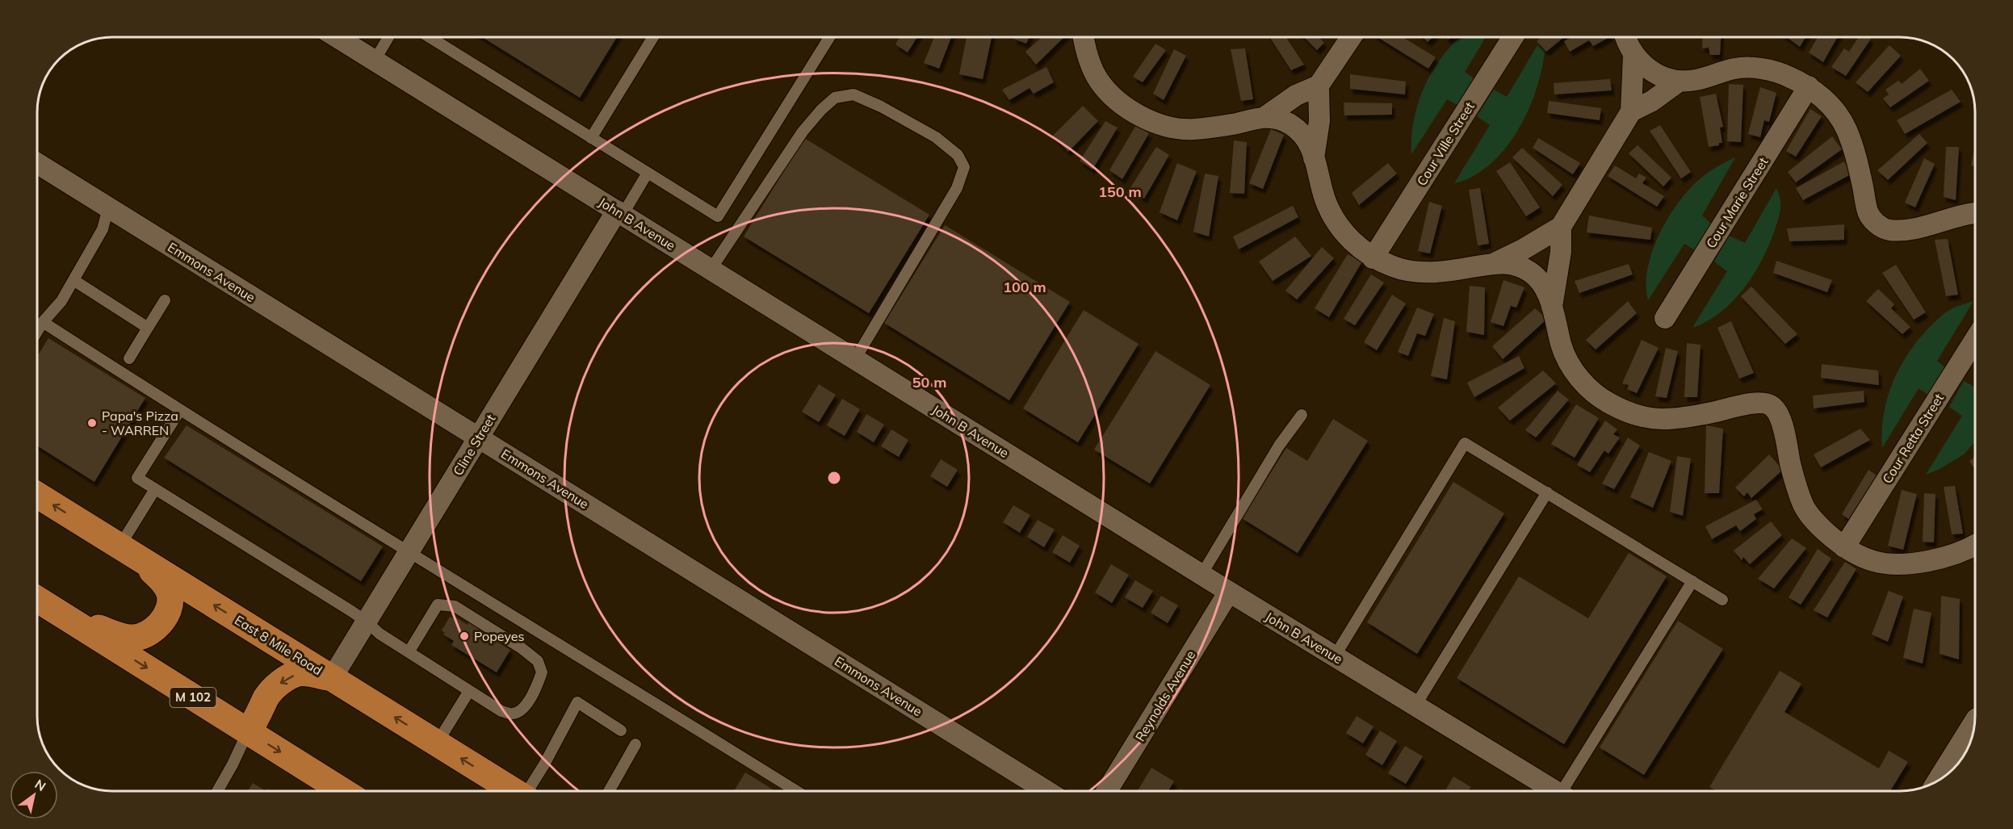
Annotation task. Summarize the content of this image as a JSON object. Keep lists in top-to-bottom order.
{
  "streets": {
    "highway": ["East 8 Mile Road", "M 102"],
    "street": [
      "Cour Ville Street",
      "Cour Marie Street",
      "John B Avenue",
      "Emmons Avenue",
      "Cour Retta Street",
      "Cline Street",
      "Reynolds Avenue"
    ]
  },
  "crossings": [
    ["John B Avenue", "Cline Street"],
    ["John B Avenue", "Reynolds Avenue"],
    ["Emmons Avenue", "Cline Street"],
    ["Cline Street", "East 8 Mile Road"]
  ],
  "places": ["Papa's Pizza - WARREN", "Popeyes"],
  "north": "top right",
  "rings": ["150 m", "100 m", "50 m"]
}
